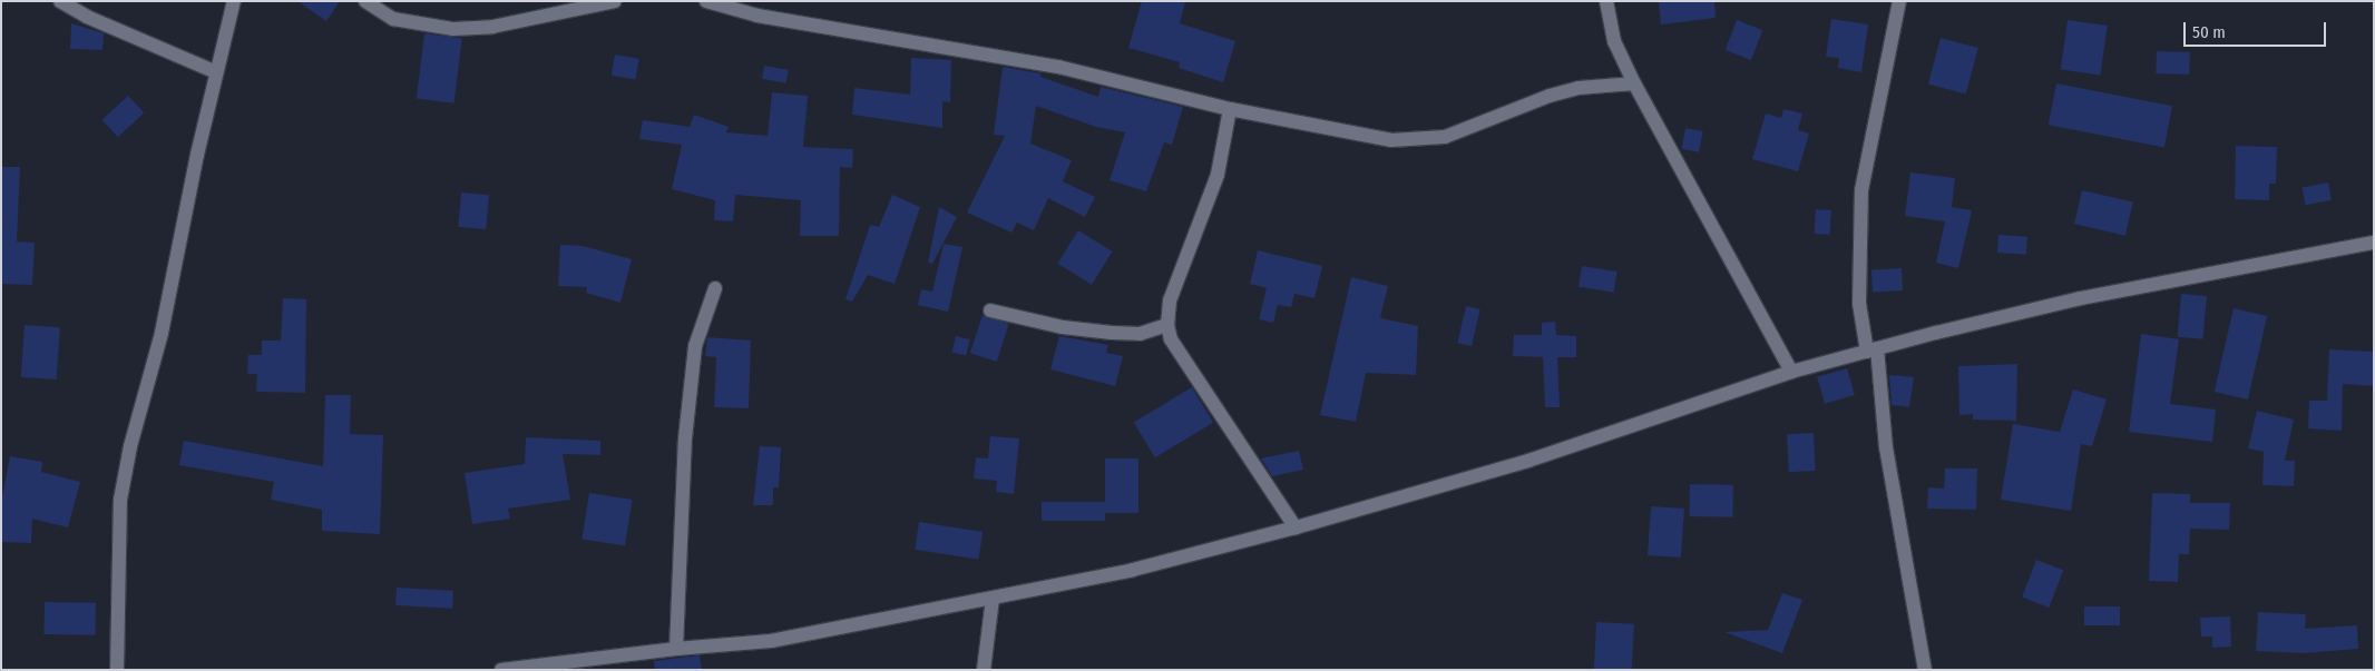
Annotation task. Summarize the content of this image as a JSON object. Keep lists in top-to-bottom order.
{
  "scale_bar": "50 m"
}
